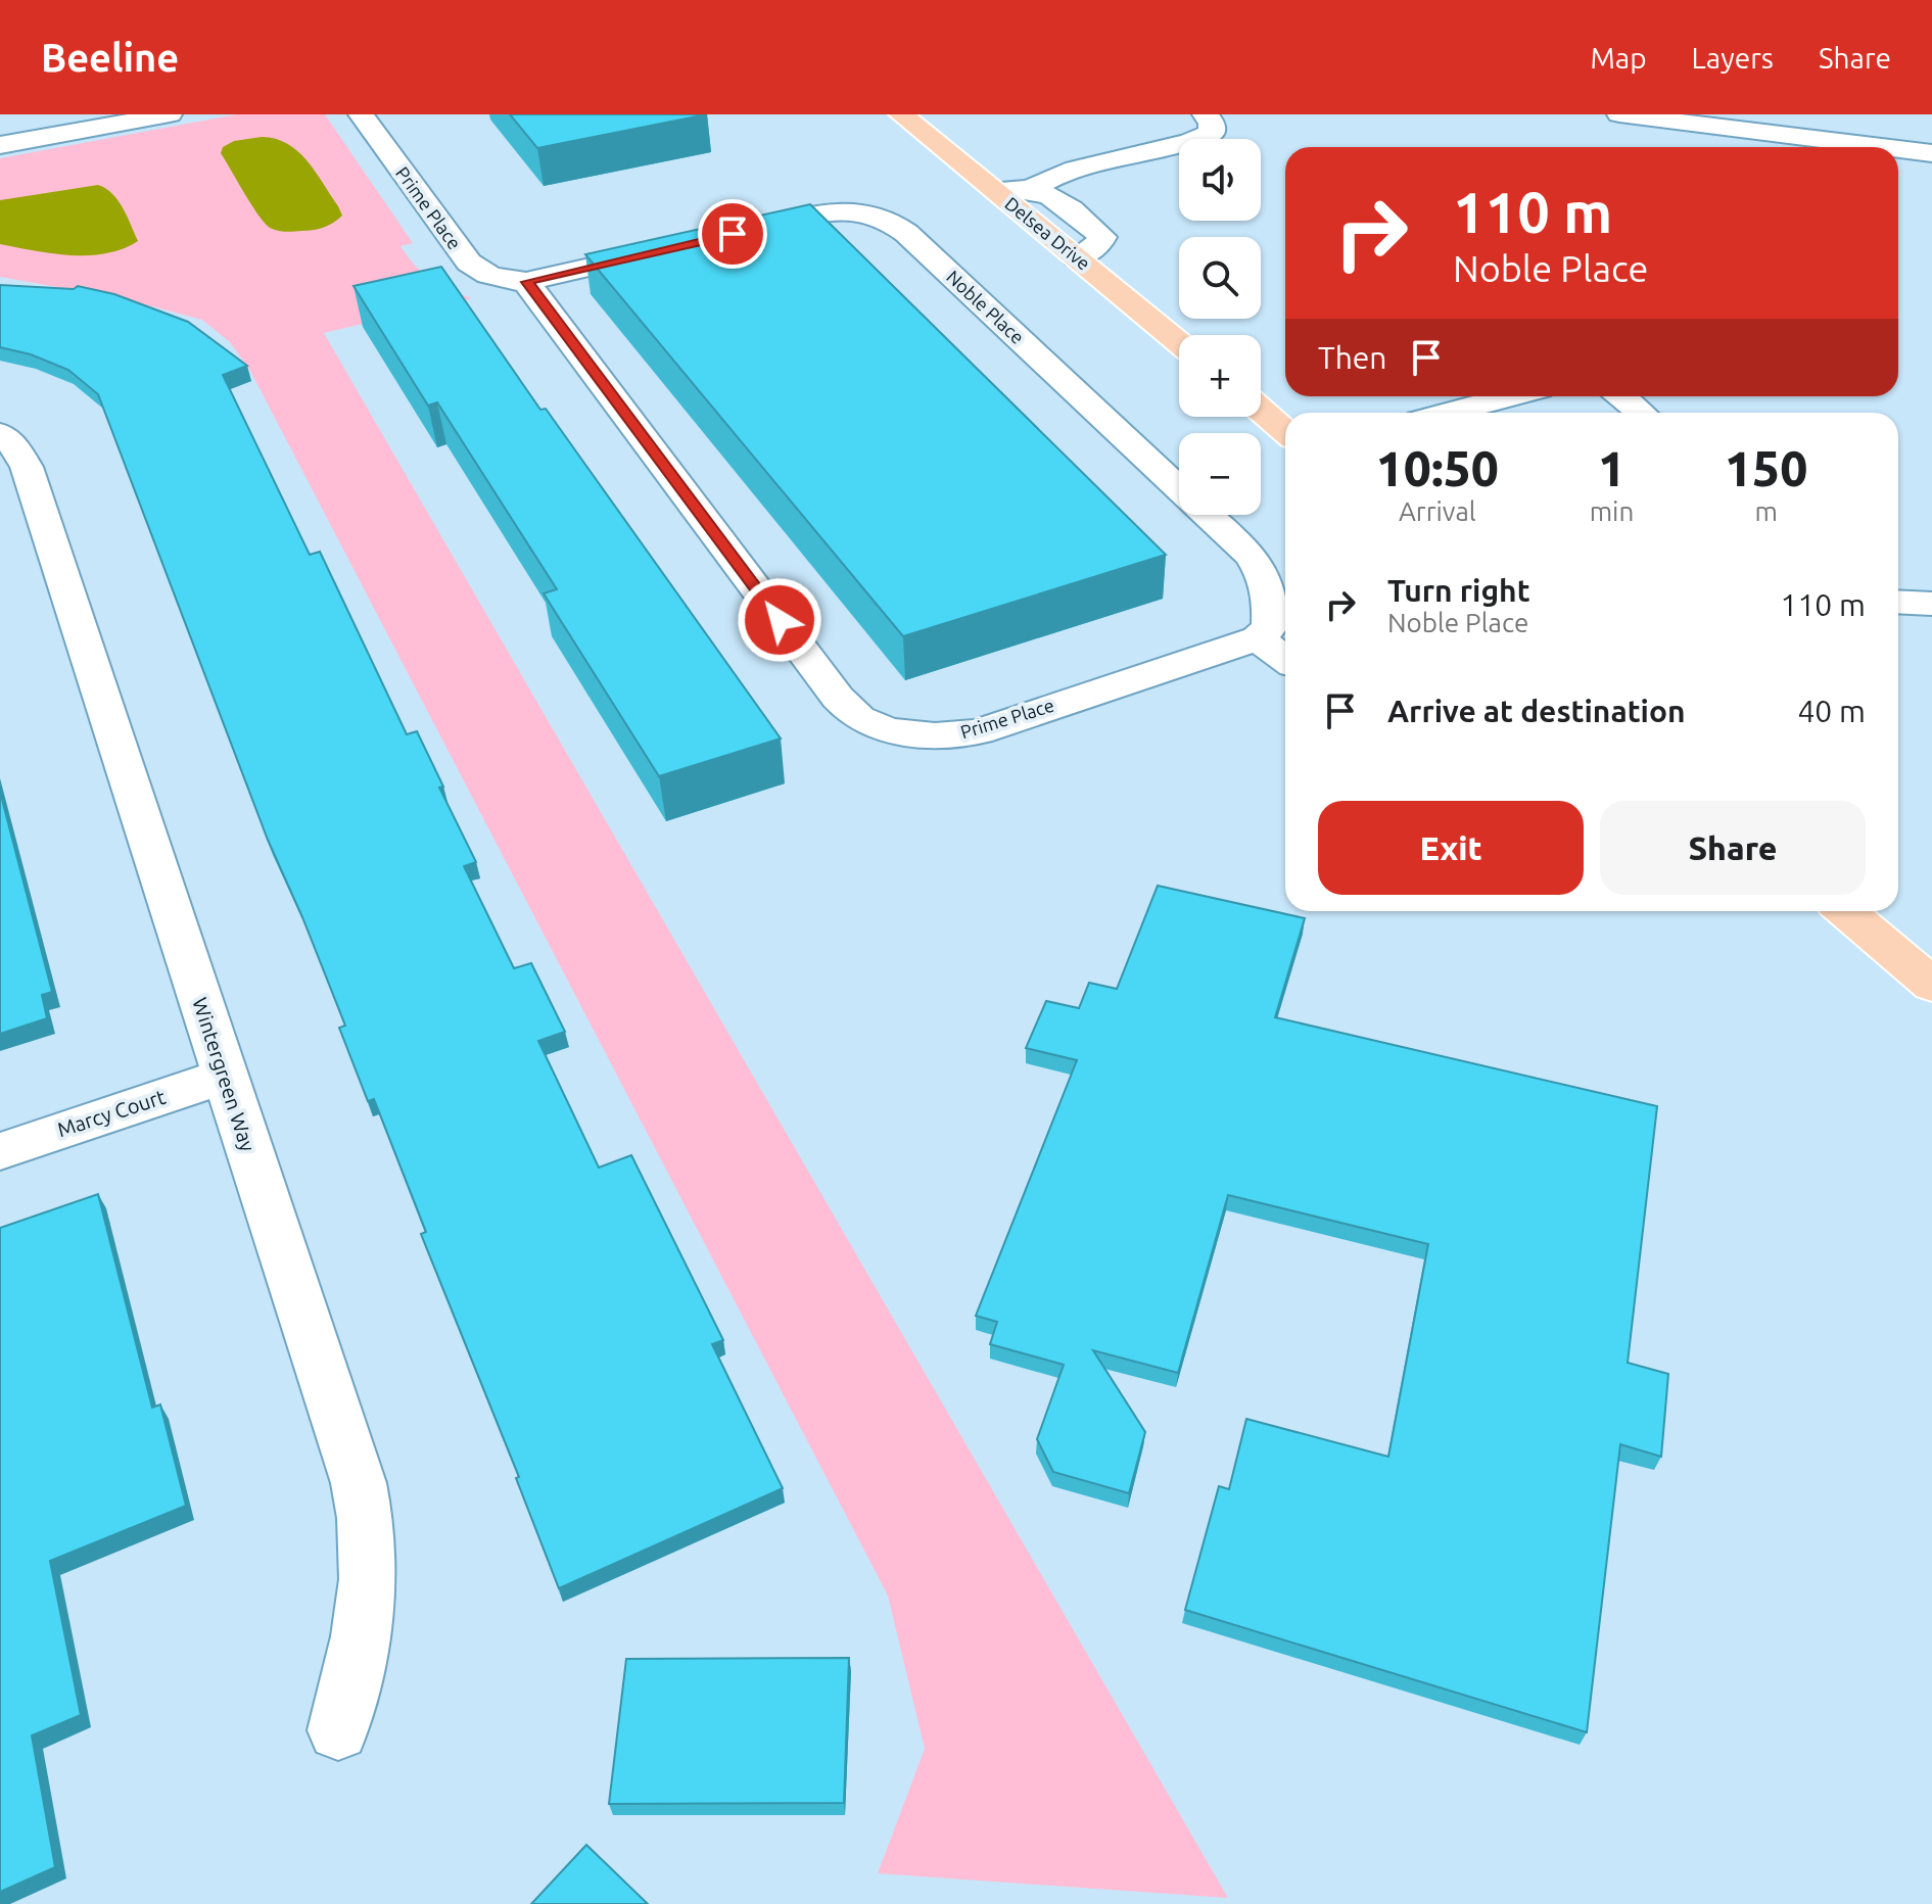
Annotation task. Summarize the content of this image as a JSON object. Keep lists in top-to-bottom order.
{
  "streets": {
    "main road": ["Delsea Drive"],
    "street": [
      "Prime Place",
      "Noble Place",
      "Wintergreen Way",
      "Marcy Court"
    ]
  },
  "crossings": [
    ["Prime Place", "Noble Place"],
    ["Wintergreen Way", "Marcy Court"]
  ],
  "page": {
    "header": "Beeline",
    "nav": ["Map", "Layers", "Share"],
    "map_buttons": ["+", "−"],
    "turn": ["110 m", "Noble Place"],
    "then": "Then",
    "eta": [
      "10:50",
      "Arrival",
      "1",
      "min",
      "150",
      "m"
    ],
    "list": [
      {
        "name": "Turn right",
        "note": "Noble Place",
        "value": "110 m"
      },
      {
        "name": "Arrive at destination",
        "value": "40 m"
      }
    ],
    "buttons": ["Exit", "Share"]
  }
}
